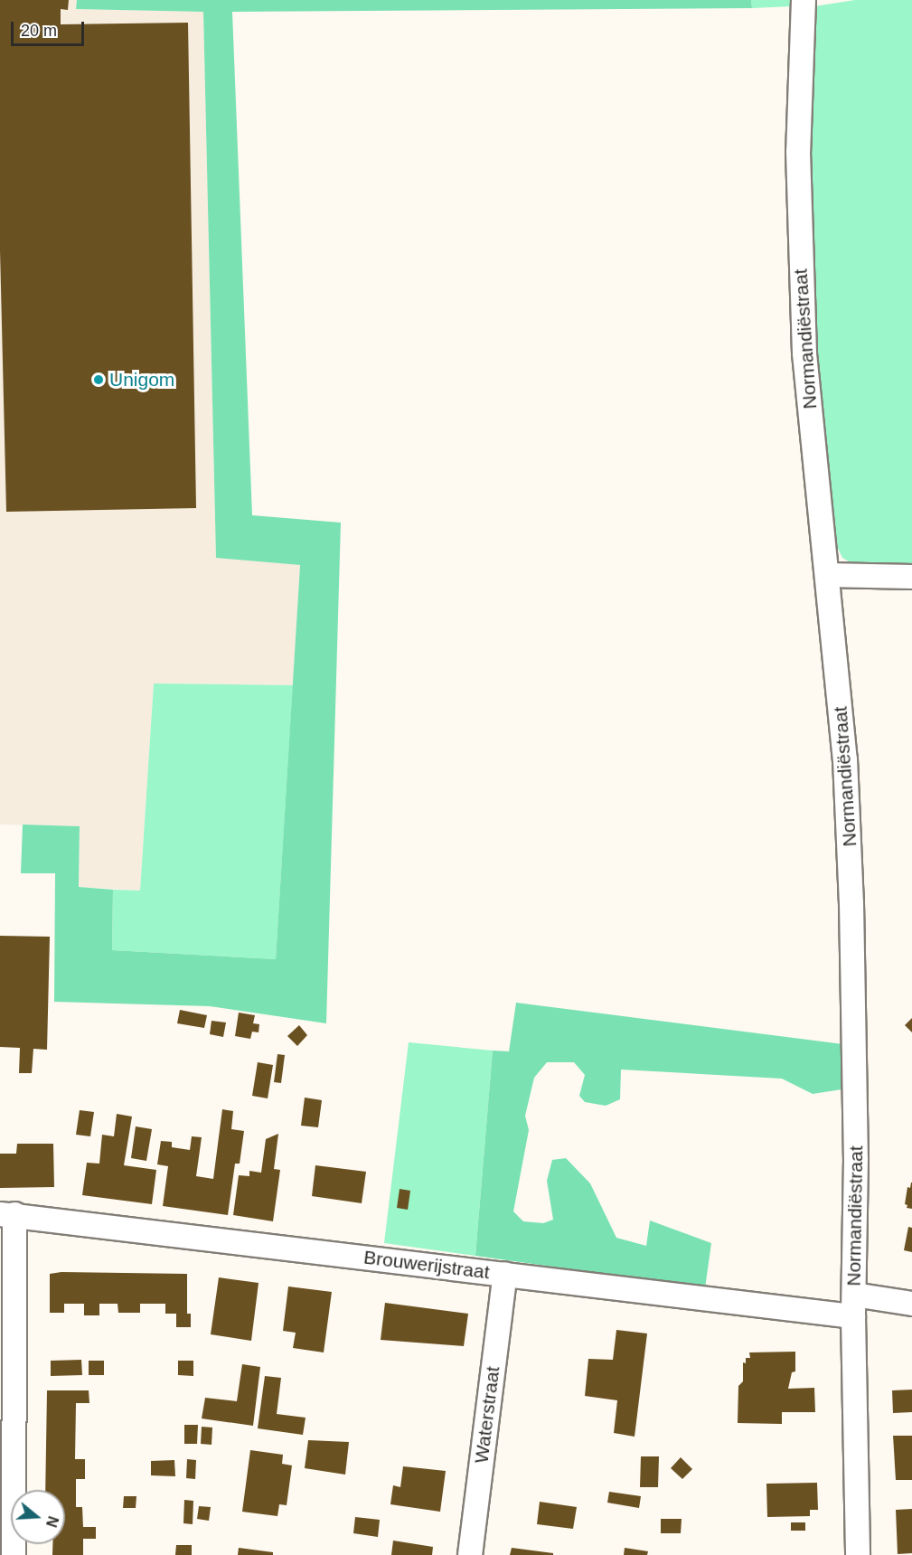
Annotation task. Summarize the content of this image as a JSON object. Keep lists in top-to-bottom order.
{
  "streets": {
    "street": ["Normandiëstraat", "Brouwerijstraat", "Waterstraat"]
  },
  "crossings": [
    ["Normandiëstraat", "Brouwerijstraat"],
    ["Brouwerijstraat", "Waterstraat"]
  ],
  "places": ["Unigom"],
  "scale_bar": "20 m",
  "north": "right"
}
